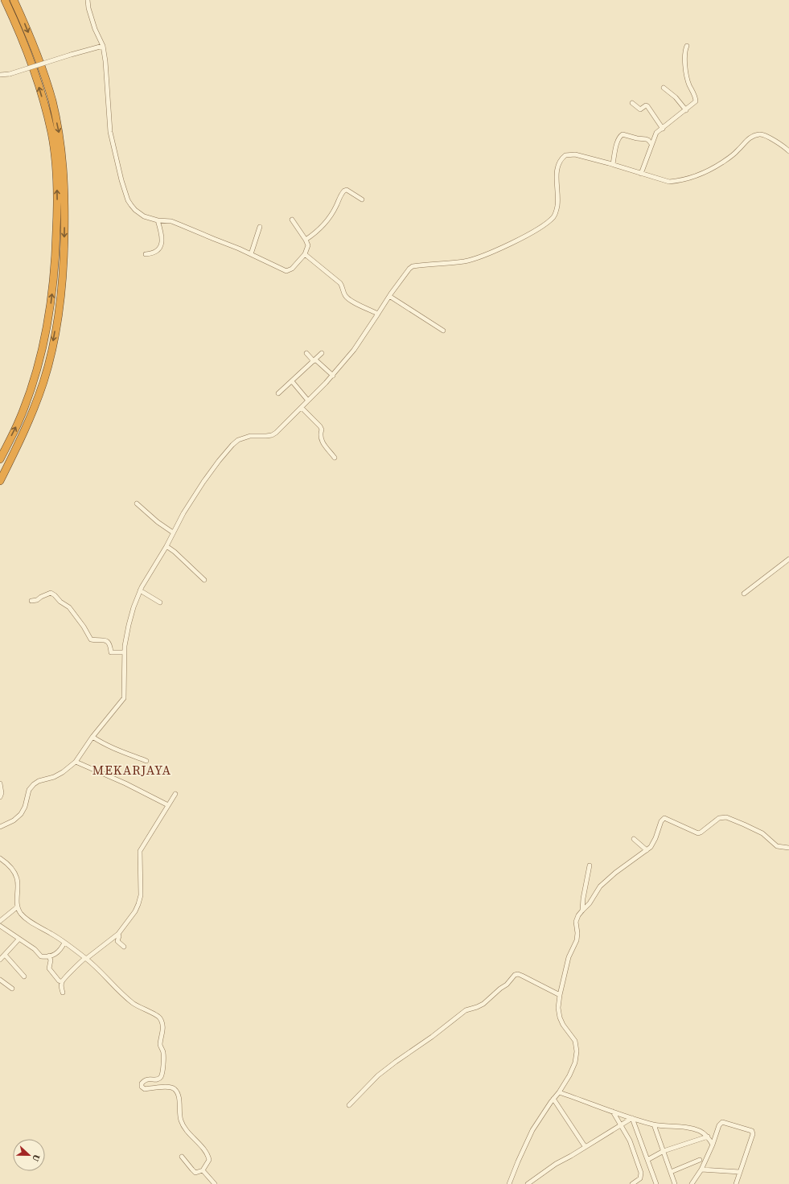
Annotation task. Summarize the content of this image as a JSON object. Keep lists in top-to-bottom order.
{
  "districts": ["MEKARJAYA"],
  "north": "right"
}
